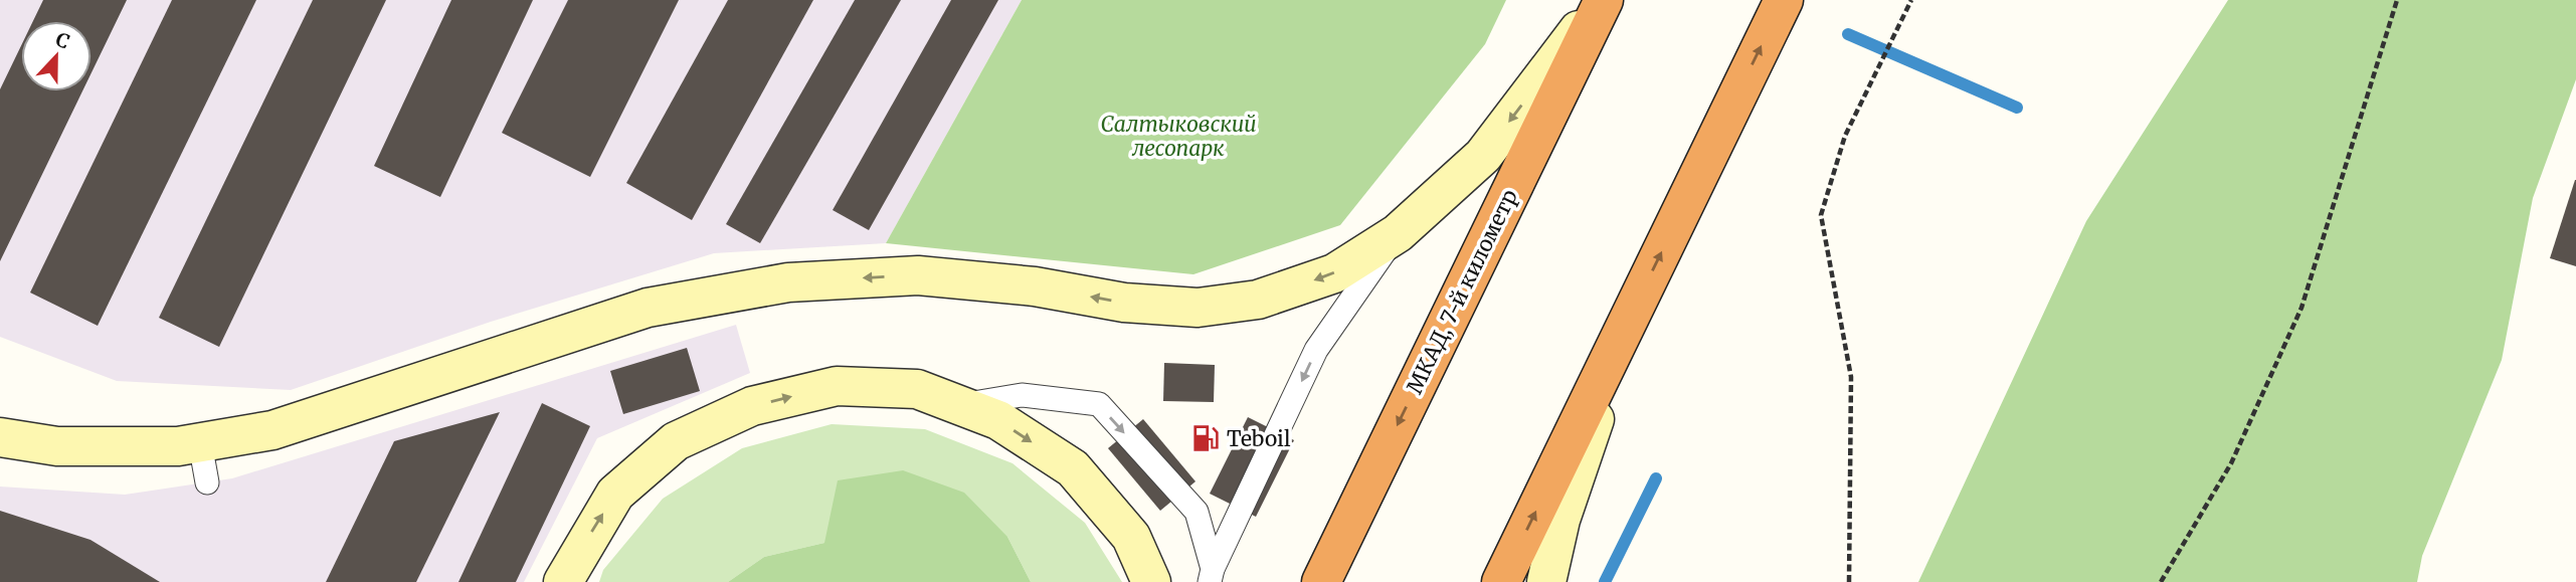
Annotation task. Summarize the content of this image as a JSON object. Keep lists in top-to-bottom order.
{
  "streets": {
    "highway": ["МКАД, 7-й километр"]
  },
  "parks": ["Салтыковский лесопарк"],
  "places": {
    "fuel station": ["Teboil"]
  },
  "north": "top"
}
